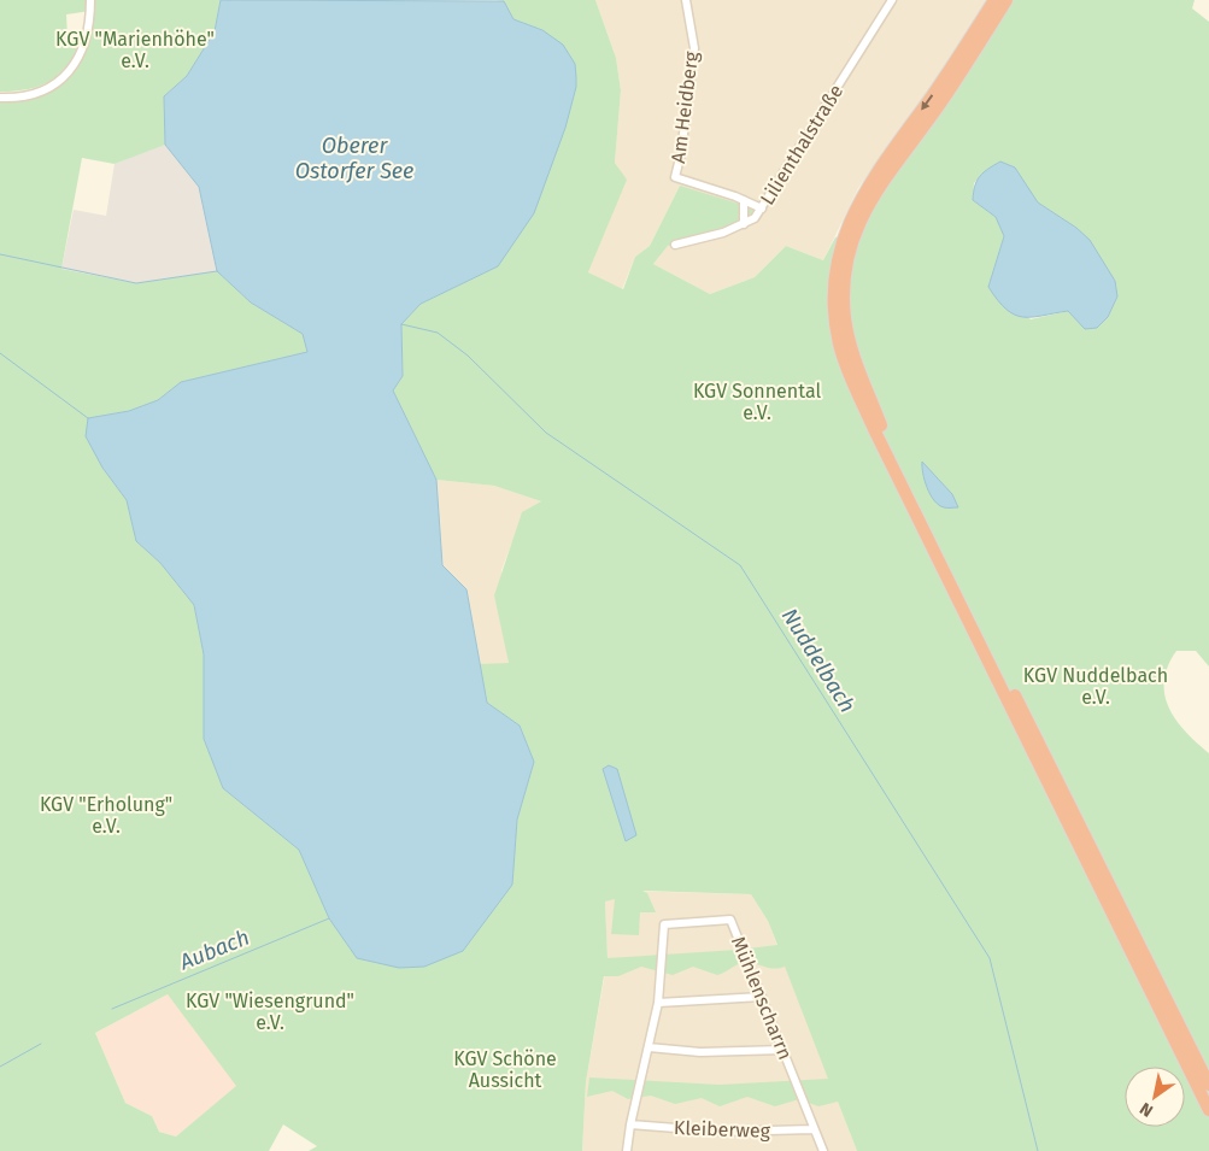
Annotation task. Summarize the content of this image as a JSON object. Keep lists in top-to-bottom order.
{
  "streets": {
    "street": [
      "Am Heidberg",
      "Lilienthalstraße",
      "Mühlenscharrn",
      "Kleiberweg"
    ]
  },
  "crossings": [
    ["Am Heidberg", "Lilienthalstraße"],
    ["Mühlenscharrn", "Kleiberweg"]
  ],
  "water": ["Oberer Ostorfer See", "Nuddelbach", "Aubach"],
  "parks": [
    "KGV \"Marienhöhe\" e.V.",
    "KGV Sonnental e.V.",
    "KGV Nuddelbach e.V.",
    "KGV \"Erholung\" e.V.",
    "KGV \"Wiesengrund\" e.V.",
    "KGV Schöne Aussicht"
  ],
  "north": "bottom left"
}
